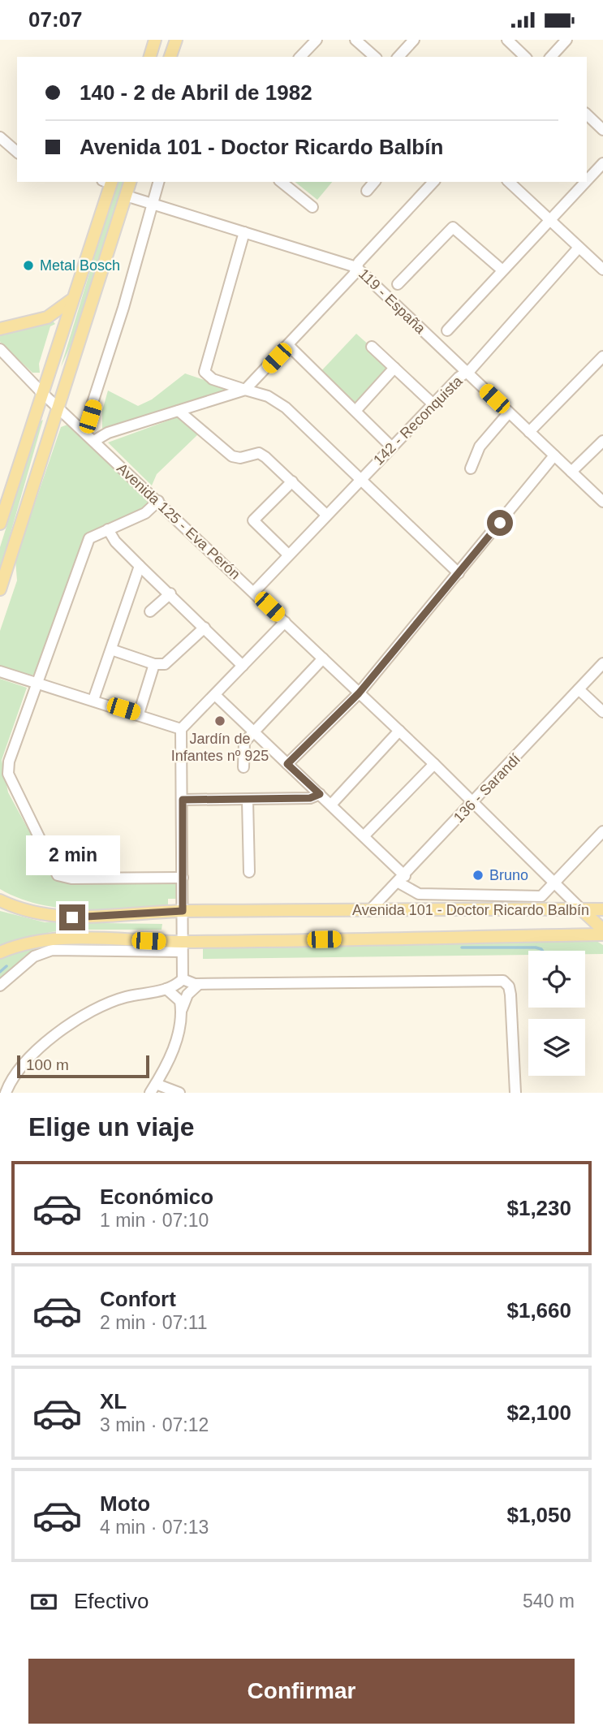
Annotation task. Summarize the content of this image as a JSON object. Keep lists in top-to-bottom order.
{
  "streets": {
    "main road": ["Avenida 125 - Eva Perón", "Avenida 101 - Doctor Ricardo Balbín"],
    "street": ["119 - España", "142 - Reconquista", "136 - Sarandí"]
  },
  "crossings": [
    ["119 - España", "142 - Reconquista"],
    ["142 - Reconquista", "Avenida 125 - Eva Perón"],
    ["Avenida 125 - Eva Perón", "136 - Sarandí"],
    ["Avenida 125 - Eva Perón", "Avenida 101 - Doctor Ricardo Balbín"],
    ["136 - Sarandí", "Avenida 101 - Doctor Ricardo Balbín"]
  ],
  "places": ["Metal Bosch", "Jardín de Infantes nº 925", "Bruno"],
  "scale_bar": "100 m",
  "page": {
    "status": "07:07",
    "banner": ["140 - 2 de Abril de 1982", "Avenida 101 - Doctor Ricardo Balbín"],
    "bubble": "2 min",
    "scale": "100 m",
    "heading": "Elige un viaje",
    "list": [
      {
        "name": "Económico",
        "note": "1 min · 07:10",
        "value": "$1,230"
      },
      {
        "name": "Confort",
        "note": "2 min · 07:11",
        "value": "$1,660"
      },
      {
        "name": "XL",
        "note": "3 min · 07:12",
        "value": "$2,100"
      },
      {
        "name": "Moto",
        "note": "4 min · 07:13",
        "value": "$1,050"
      }
    ],
    "pay": ["Efectivo", "540 m"],
    "buttons": "Confirmar"
  }
}
